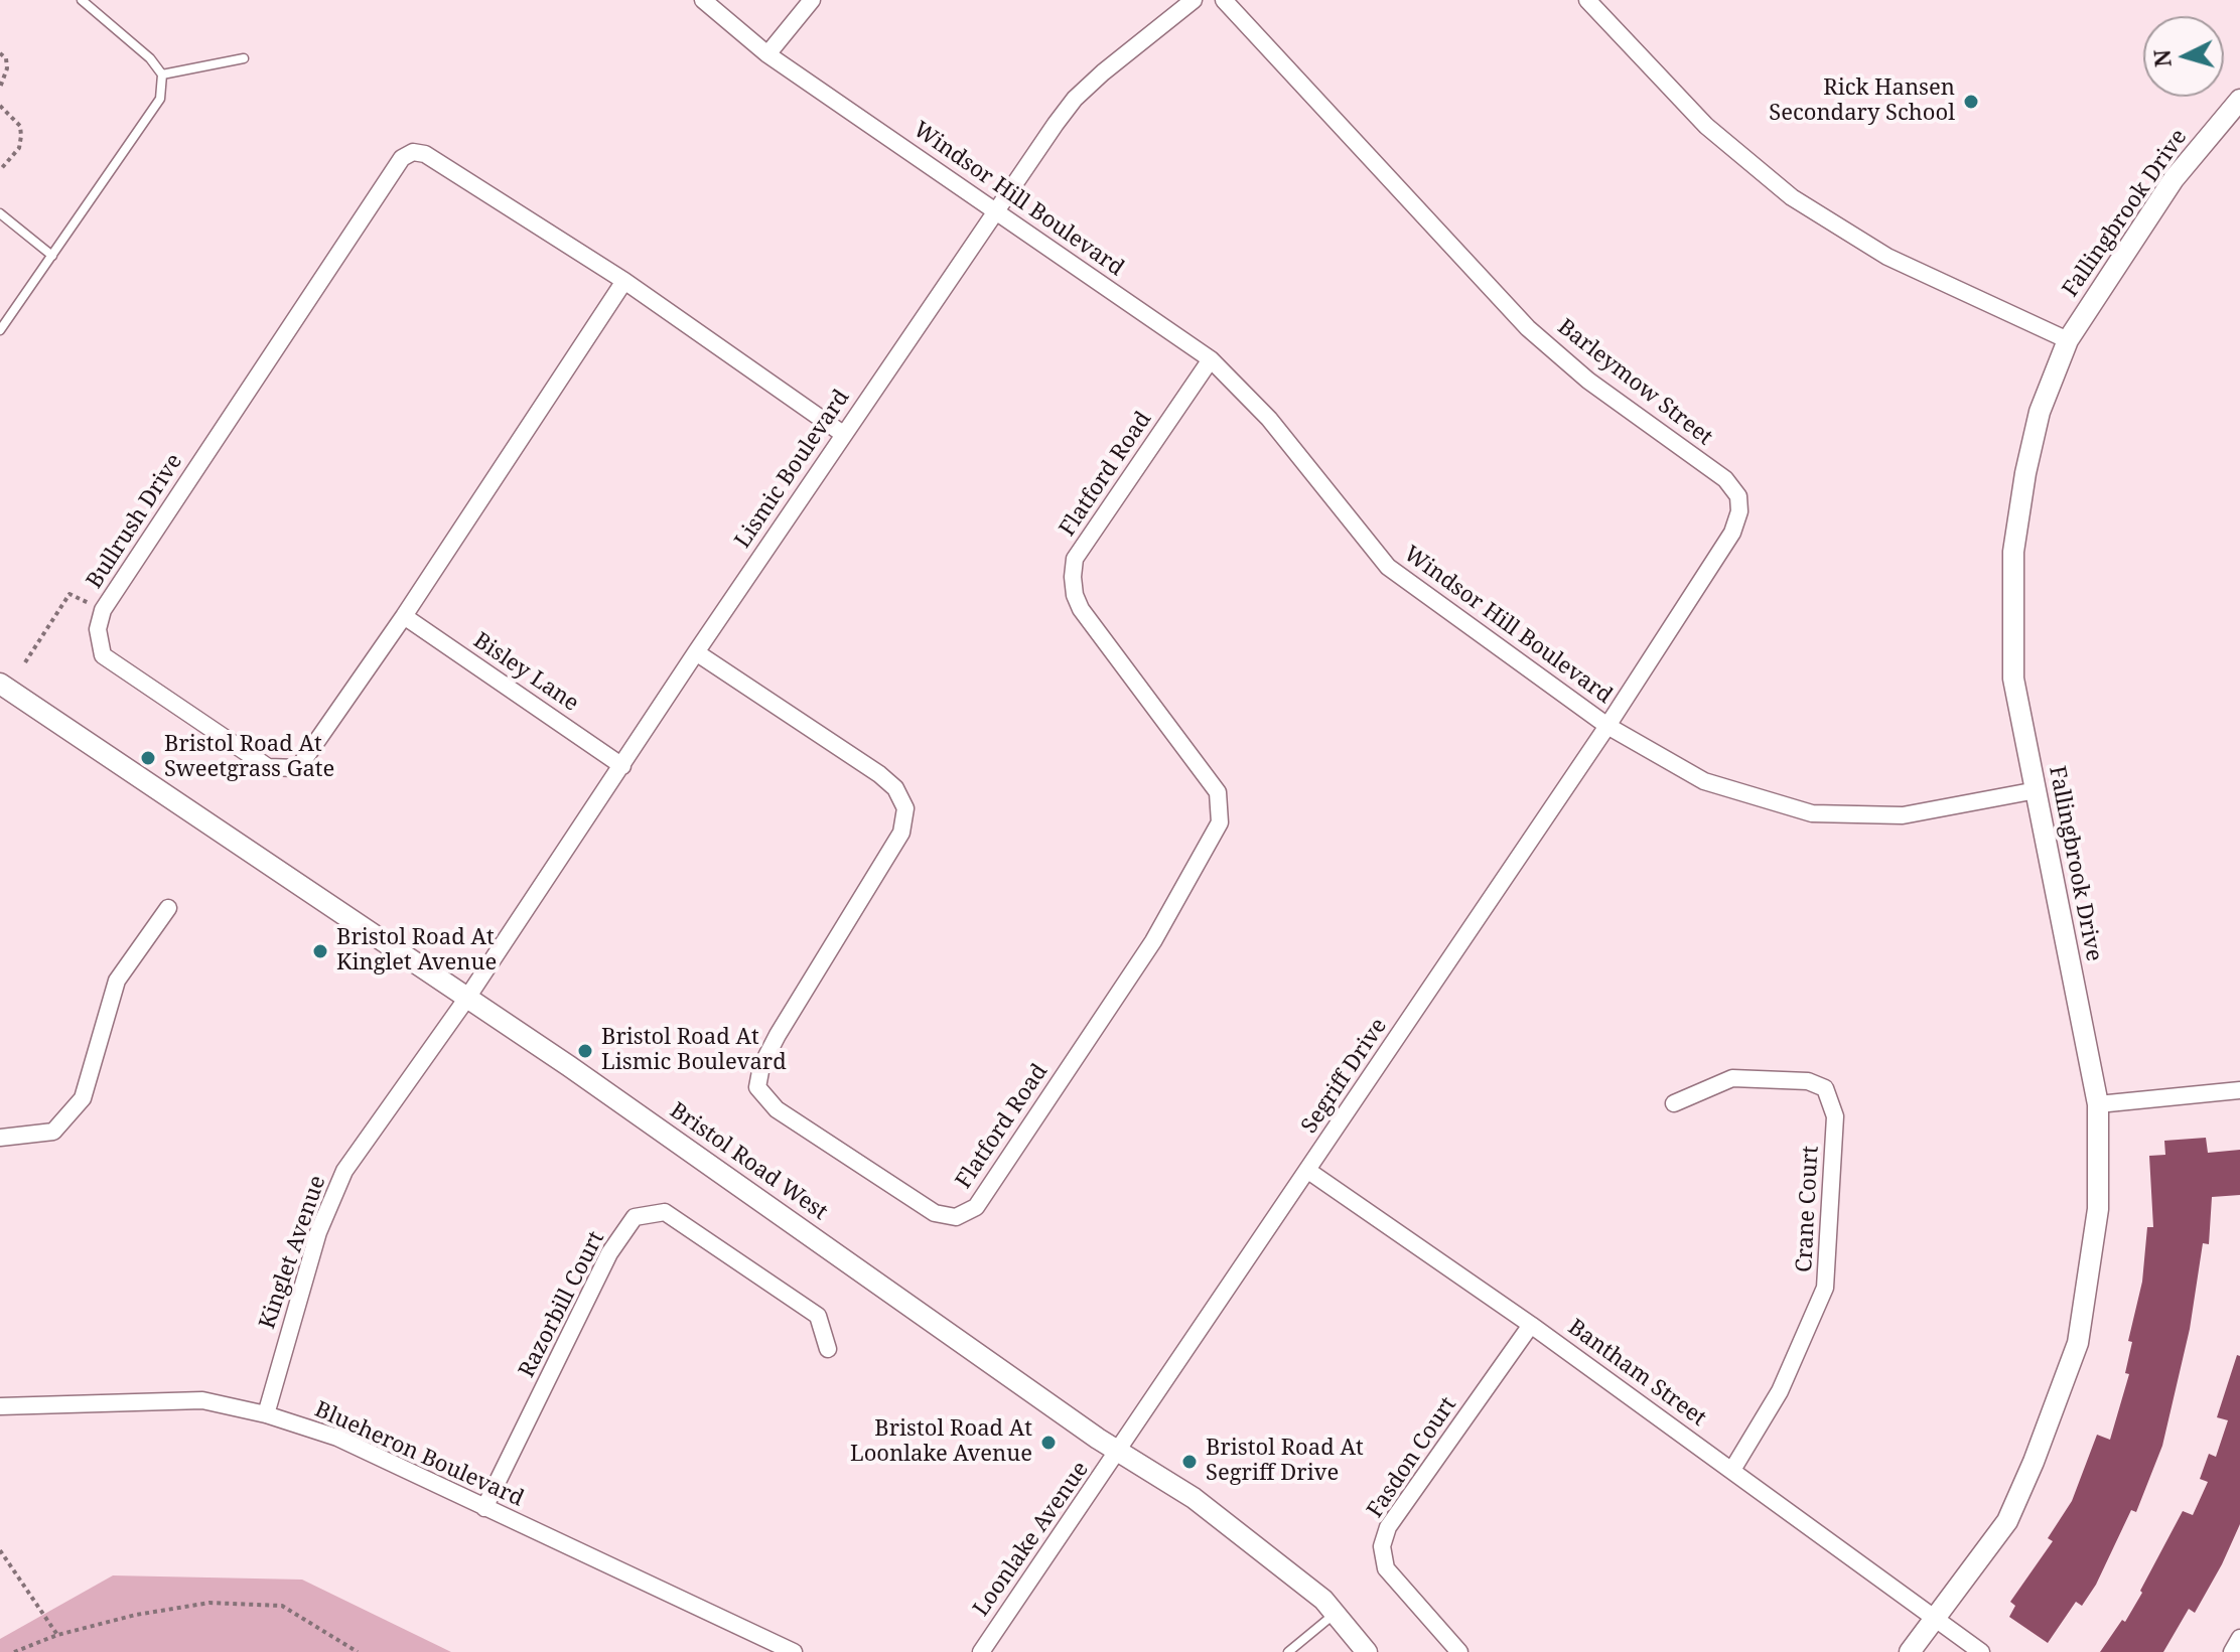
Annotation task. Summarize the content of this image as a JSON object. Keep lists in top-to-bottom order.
{
  "streets": {
    "street": [
      "Windsor Hill Boulevard",
      "Fallingbrook Drive",
      "Barleymow Street",
      "Lismic Boulevard",
      "Flatford Road",
      "Bullrush Drive",
      "Bisley Lane",
      "Segriff Drive",
      "Bristol Road West",
      "Crane Court",
      "Kinglet Avenue",
      "Razorbill Court",
      "Bantham Street",
      "Blueheron Boulevard",
      "Fasdon Court",
      "Loonlake Avenue"
    ]
  },
  "crossings": [
    ["Windsor Hill Boulevard", "Fallingbrook Drive"],
    ["Windsor Hill Boulevard", "Barleymow Street"],
    ["Windsor Hill Boulevard", "Lismic Boulevard"],
    ["Windsor Hill Boulevard", "Flatford Road"],
    ["Windsor Hill Boulevard", "Segriff Drive"],
    ["Fallingbrook Drive", "Bantham Street"],
    ["Barleymow Street", "Segriff Drive"],
    ["Lismic Boulevard", "Flatford Road"],
    ["Lismic Boulevard", "Bullrush Drive"],
    ["Lismic Boulevard", "Bisley Lane"],
    ["Lismic Boulevard", "Bristol Road West"],
    ["Lismic Boulevard", "Kinglet Avenue"],
    ["Bullrush Drive", "Bisley Lane"],
    ["Segriff Drive", "Bristol Road West"],
    ["Segriff Drive", "Bantham Street"],
    ["Segriff Drive", "Loonlake Avenue"],
    ["Bristol Road West", "Kinglet Avenue"],
    ["Bristol Road West", "Loonlake Avenue"],
    ["Crane Court", "Bantham Street"],
    ["Kinglet Avenue", "Blueheron Boulevard"],
    ["Razorbill Court", "Blueheron Boulevard"],
    ["Bantham Street", "Fasdon Court"]
  ],
  "places": [
    "Rick Hansen Secondary School",
    "Bristol Road At Sweetgrass Gate",
    "Bristol Road At Kinglet Avenue",
    "Bristol Road At Lismic Boulevard",
    "Bristol Road At Loonlake Avenue",
    "Bristol Road At Segriff Drive"
  ],
  "north": "left"
}
